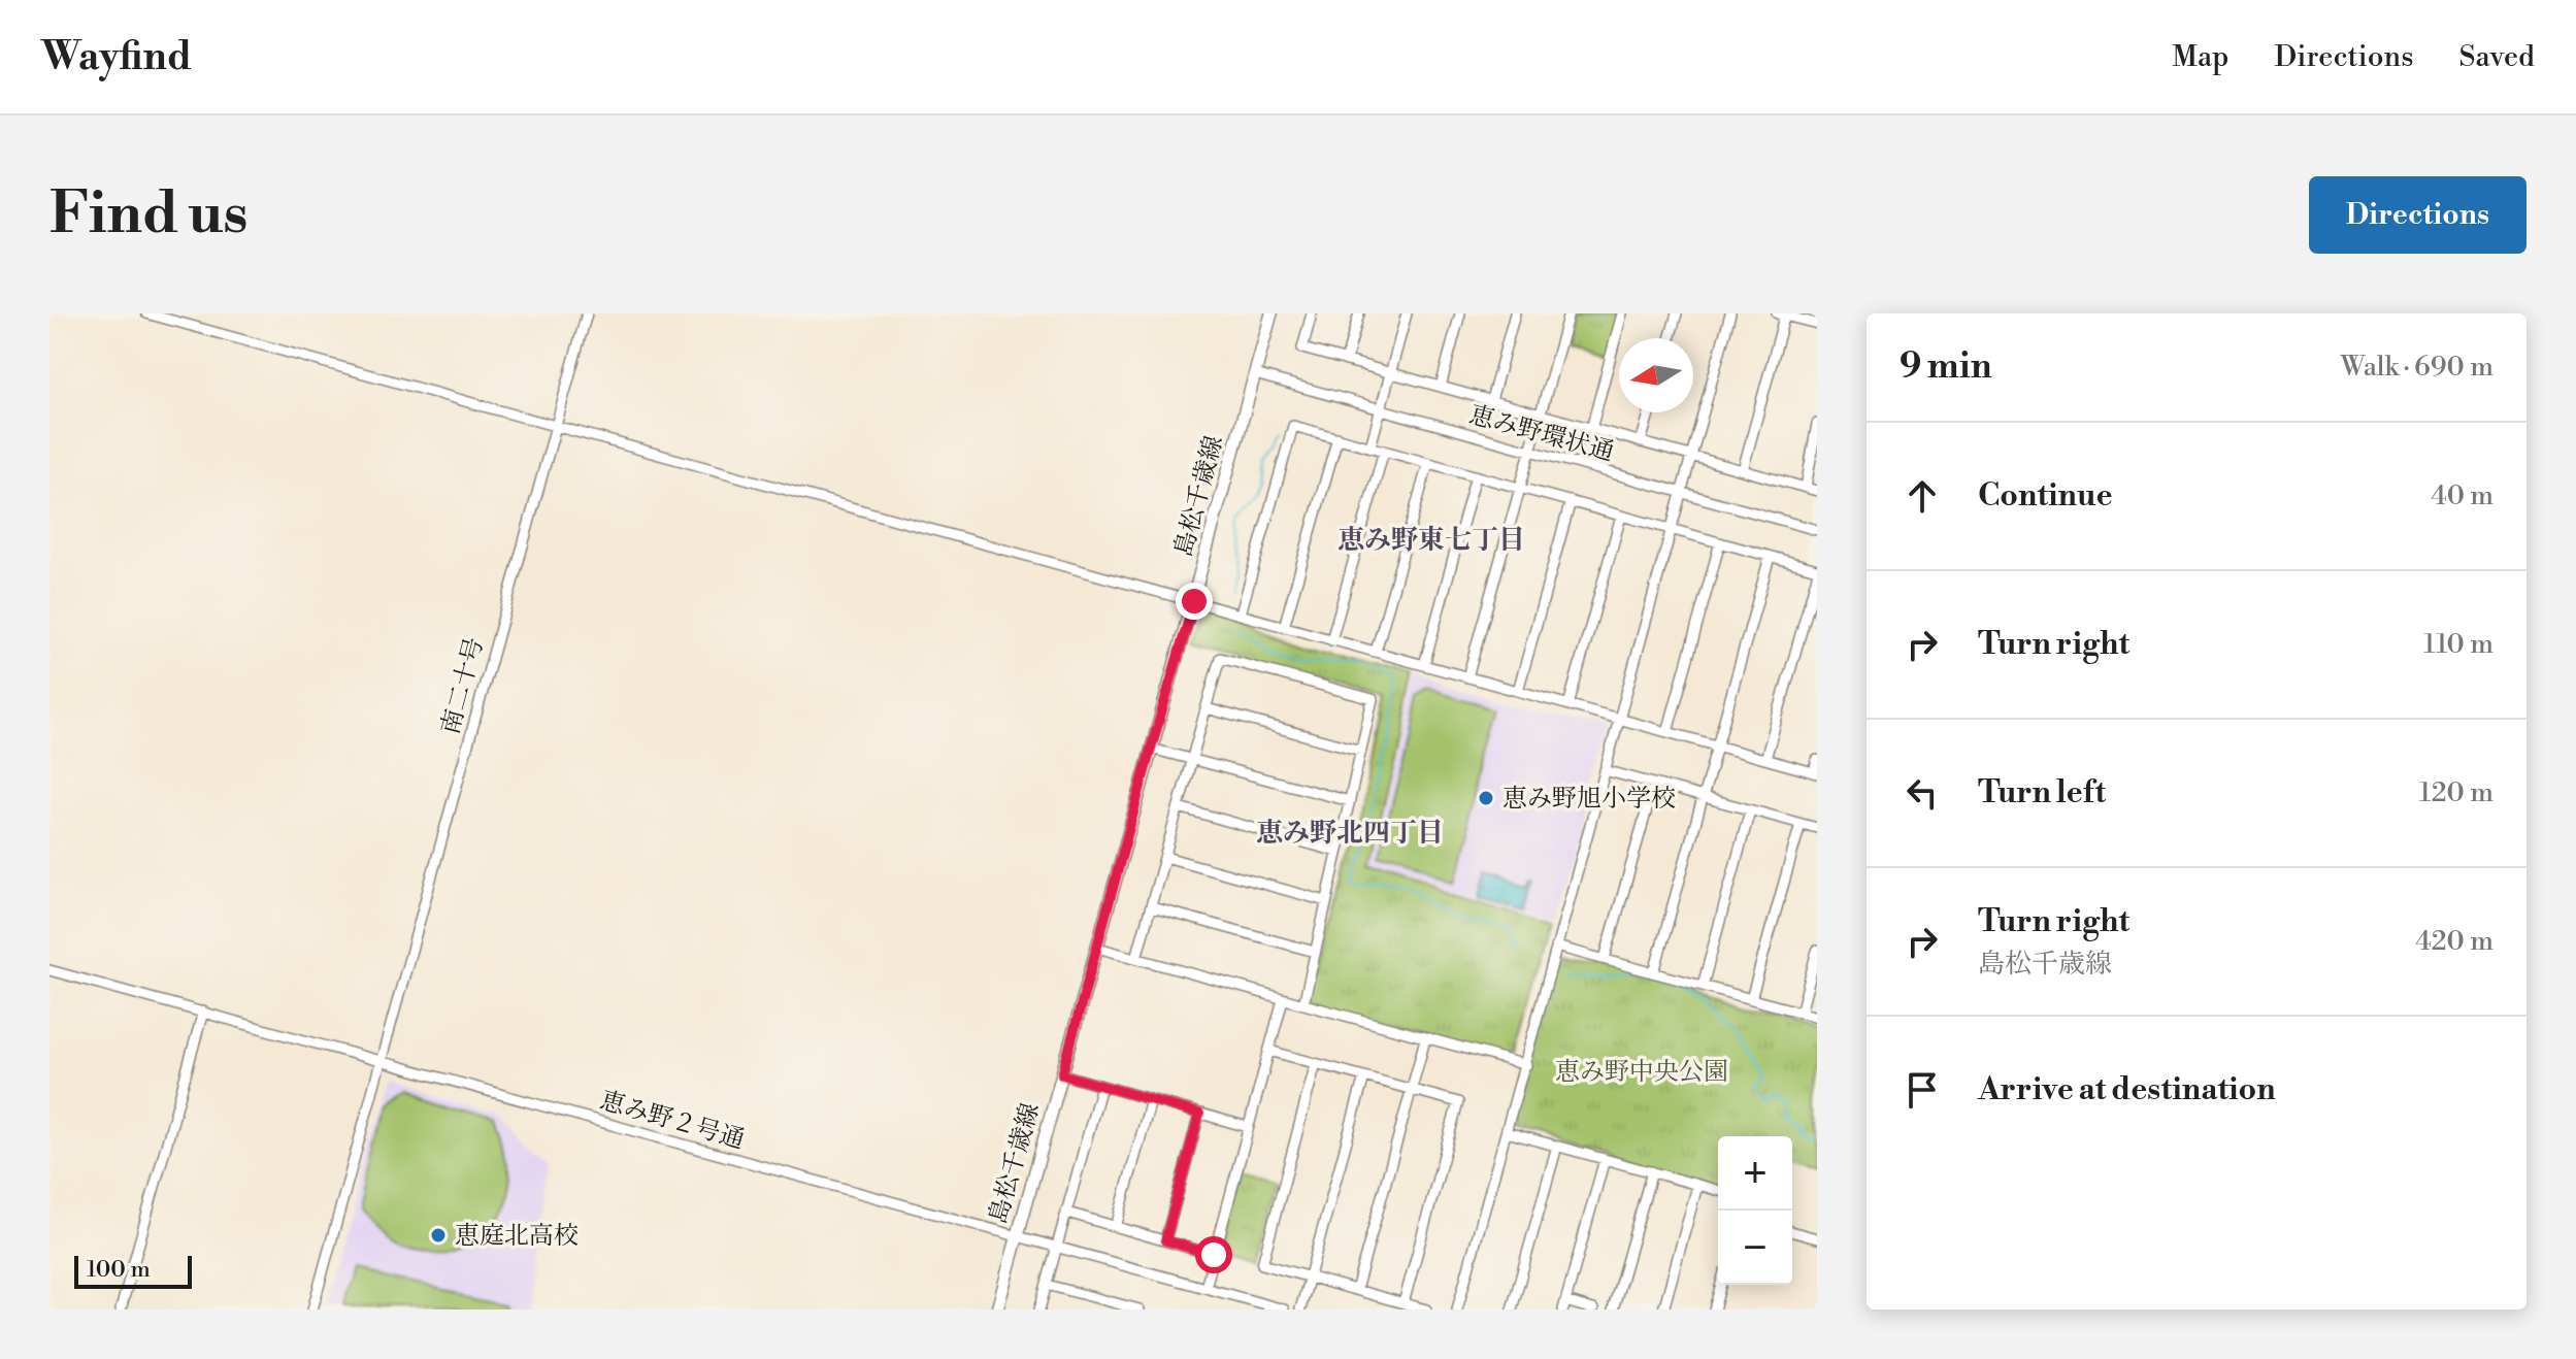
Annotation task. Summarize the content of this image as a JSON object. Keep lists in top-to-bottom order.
{
  "streets": {
    "main road": ["島松千歳線"],
    "street": ["恵み野環状通", "南二十号", "恵み野２号通"]
  },
  "crossings": [
    ["恵み野環状通", "島松千歳線"],
    ["島松千歳線", "恵み野２号通"],
    ["南二十号", "恵み野２号通"]
  ],
  "districts": ["恵み野東七丁目", "恵み野北四丁目"],
  "parks": ["恵み野中央公園"],
  "places": ["恵み野旭小学校", "恵庭北高校"],
  "scale_bar": "100 m",
  "north": "left",
  "page": {
    "header": "Wayfind",
    "nav": ["Map", "Directions", "Saved"],
    "buttons": "Directions",
    "title": "Find us",
    "heading": ["9 min", "Walk · 690 m"],
    "list": [
      ["Continue", "40 m"],
      ["Turn right", "110 m"],
      ["Turn left", "120 m"],
      ["Turn right", "島松千歳線", "420 m"],
      "Arrive at destination"
    ],
    "map_buttons": ["+", "−"],
    "scale": "100 m"
  }
}
